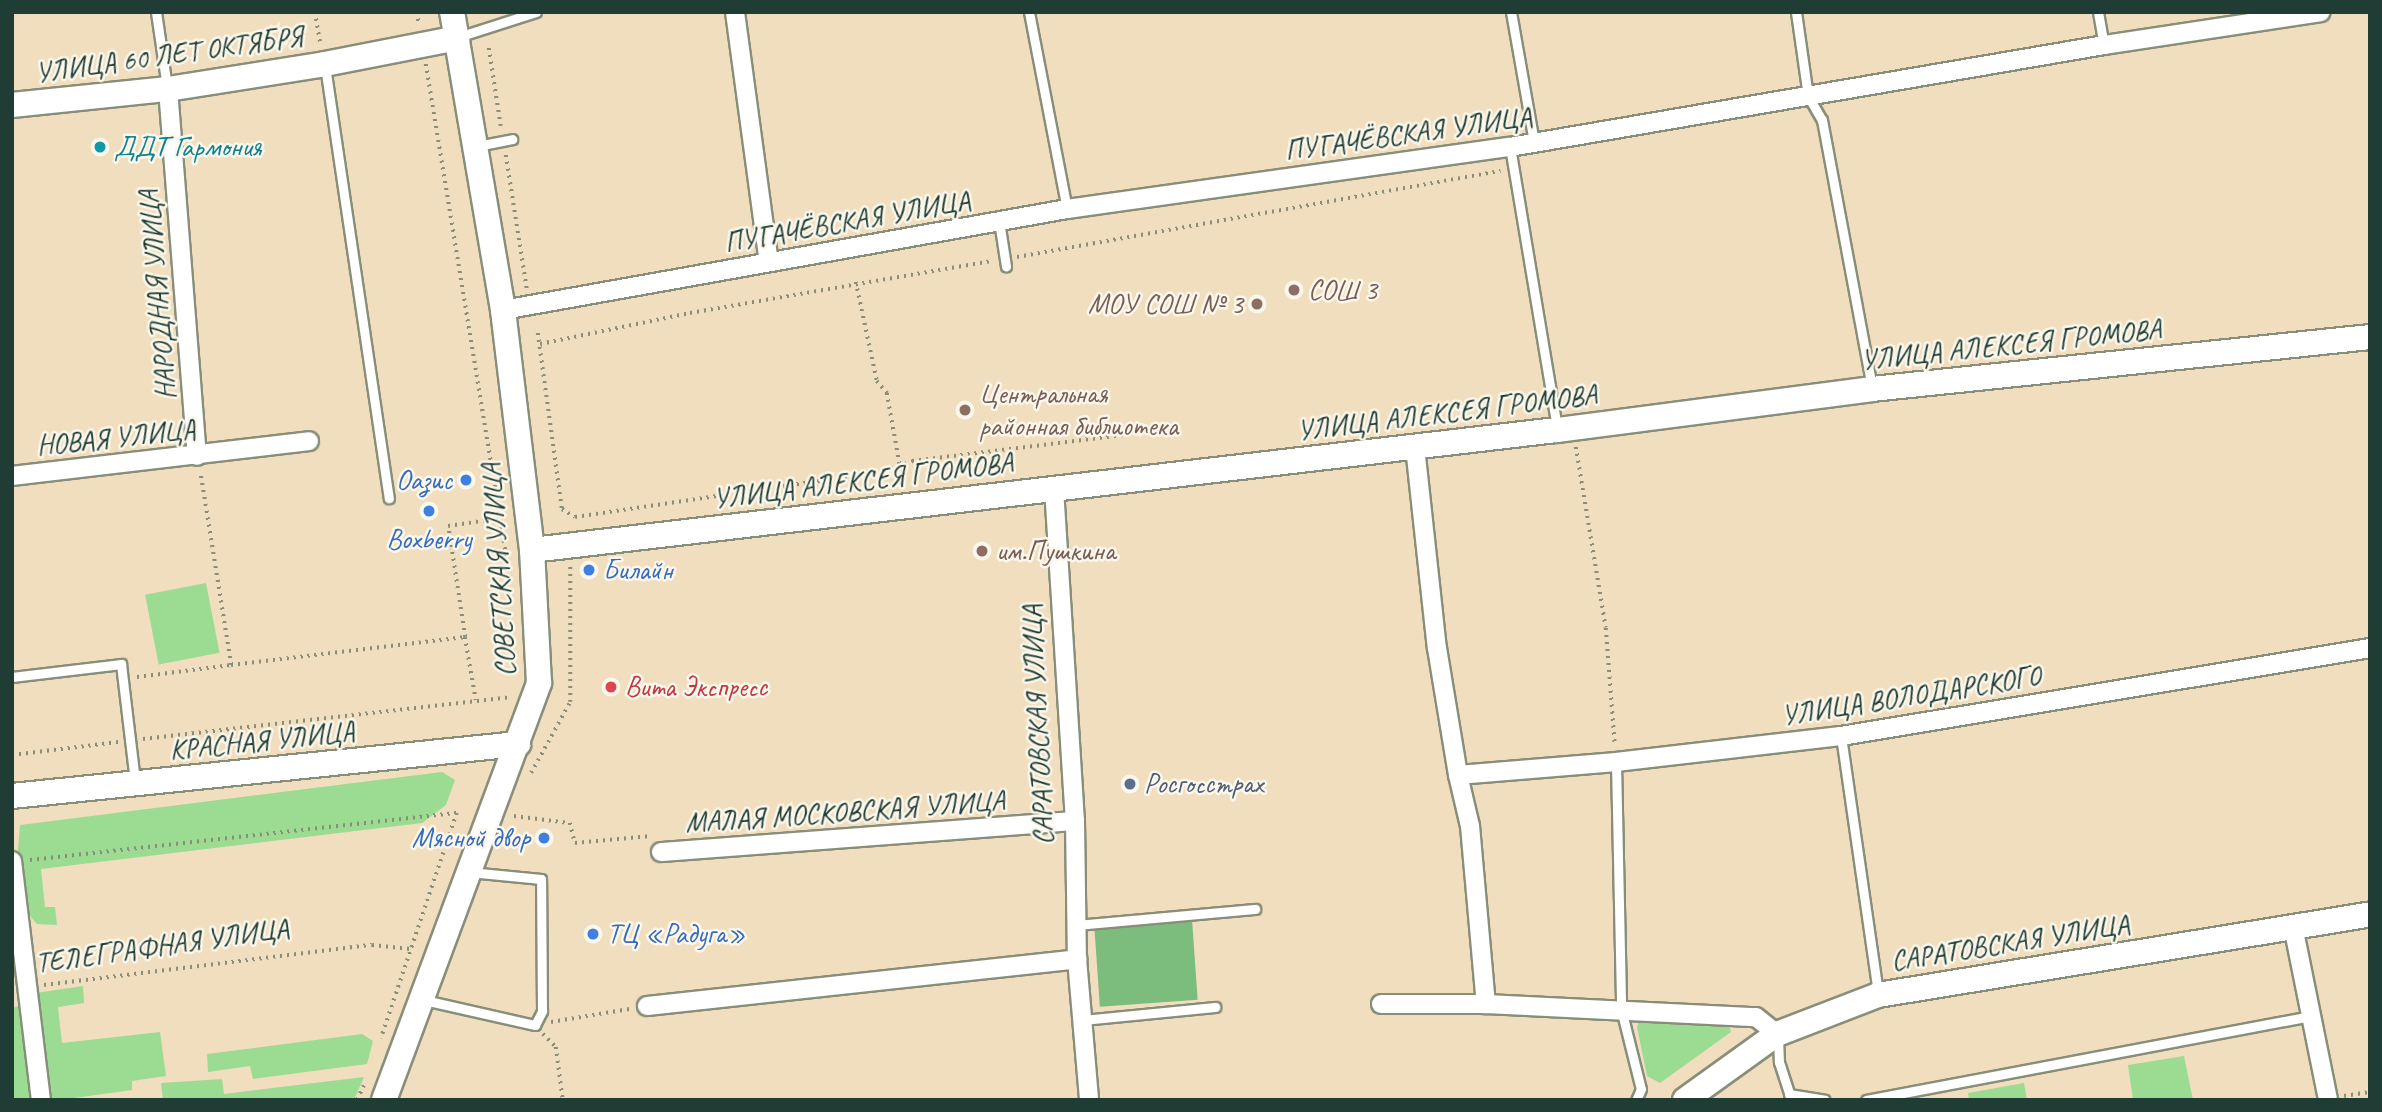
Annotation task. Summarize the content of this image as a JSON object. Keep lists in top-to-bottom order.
{
  "streets": {
    "street": [
      "УЛИЦА 60 ЛЕТ ОКТЯБРЯ",
      "ПУГАЧЁВСКАЯ УЛИЦА",
      "НАРОДНАЯ УЛИЦА",
      "УЛИЦА АЛЕКСЕЯ ГРОМОВА",
      "НОВАЯ УЛИЦА",
      "СОВЕТСКАЯ УЛИЦА",
      "УЛИЦА ВОЛОДАРСКОГО",
      "САРАТОВСКАЯ УЛИЦА",
      "КРАСНАЯ УЛИЦА",
      "МАЛАЯ МОСКОВСКАЯ УЛИЦА",
      "ТЕЛЕГРАФНАЯ УЛИЦА"
    ]
  },
  "crossings": [
    ["УЛИЦА 60 ЛЕТ ОКТЯБРЯ", "НАРОДНАЯ УЛИЦА"],
    ["УЛИЦА 60 ЛЕТ ОКТЯБРЯ", "СОВЕТСКАЯ УЛИЦА"],
    ["ПУГАЧЁВСКАЯ УЛИЦА", "СОВЕТСКАЯ УЛИЦА"],
    ["НАРОДНАЯ УЛИЦА", "НОВАЯ УЛИЦА"],
    ["УЛИЦА АЛЕКСЕЯ ГРОМОВА", "СОВЕТСКАЯ УЛИЦА"],
    ["УЛИЦА АЛЕКСЕЯ ГРОМОВА", "САРАТОВСКАЯ УЛИЦА"],
    ["СОВЕТСКАЯ УЛИЦА", "КРАСНАЯ УЛИЦА"],
    ["САРАТОВСКАЯ УЛИЦА", "МАЛАЯ МОСКОВСКАЯ УЛИЦА"]
  ],
  "places": [
    "ДДТ Гармония",
    "СОШ 3",
    "МОУ СОШ № 3",
    "Центральная районная библиотека",
    "Оазис",
    "Boxberry",
    "им.Пушкина",
    "Билайн",
    "Вита Экспресс",
    "Росгосстрах",
    "Мясной двор",
    "ТЦ «Радуга»"
  ]
}
